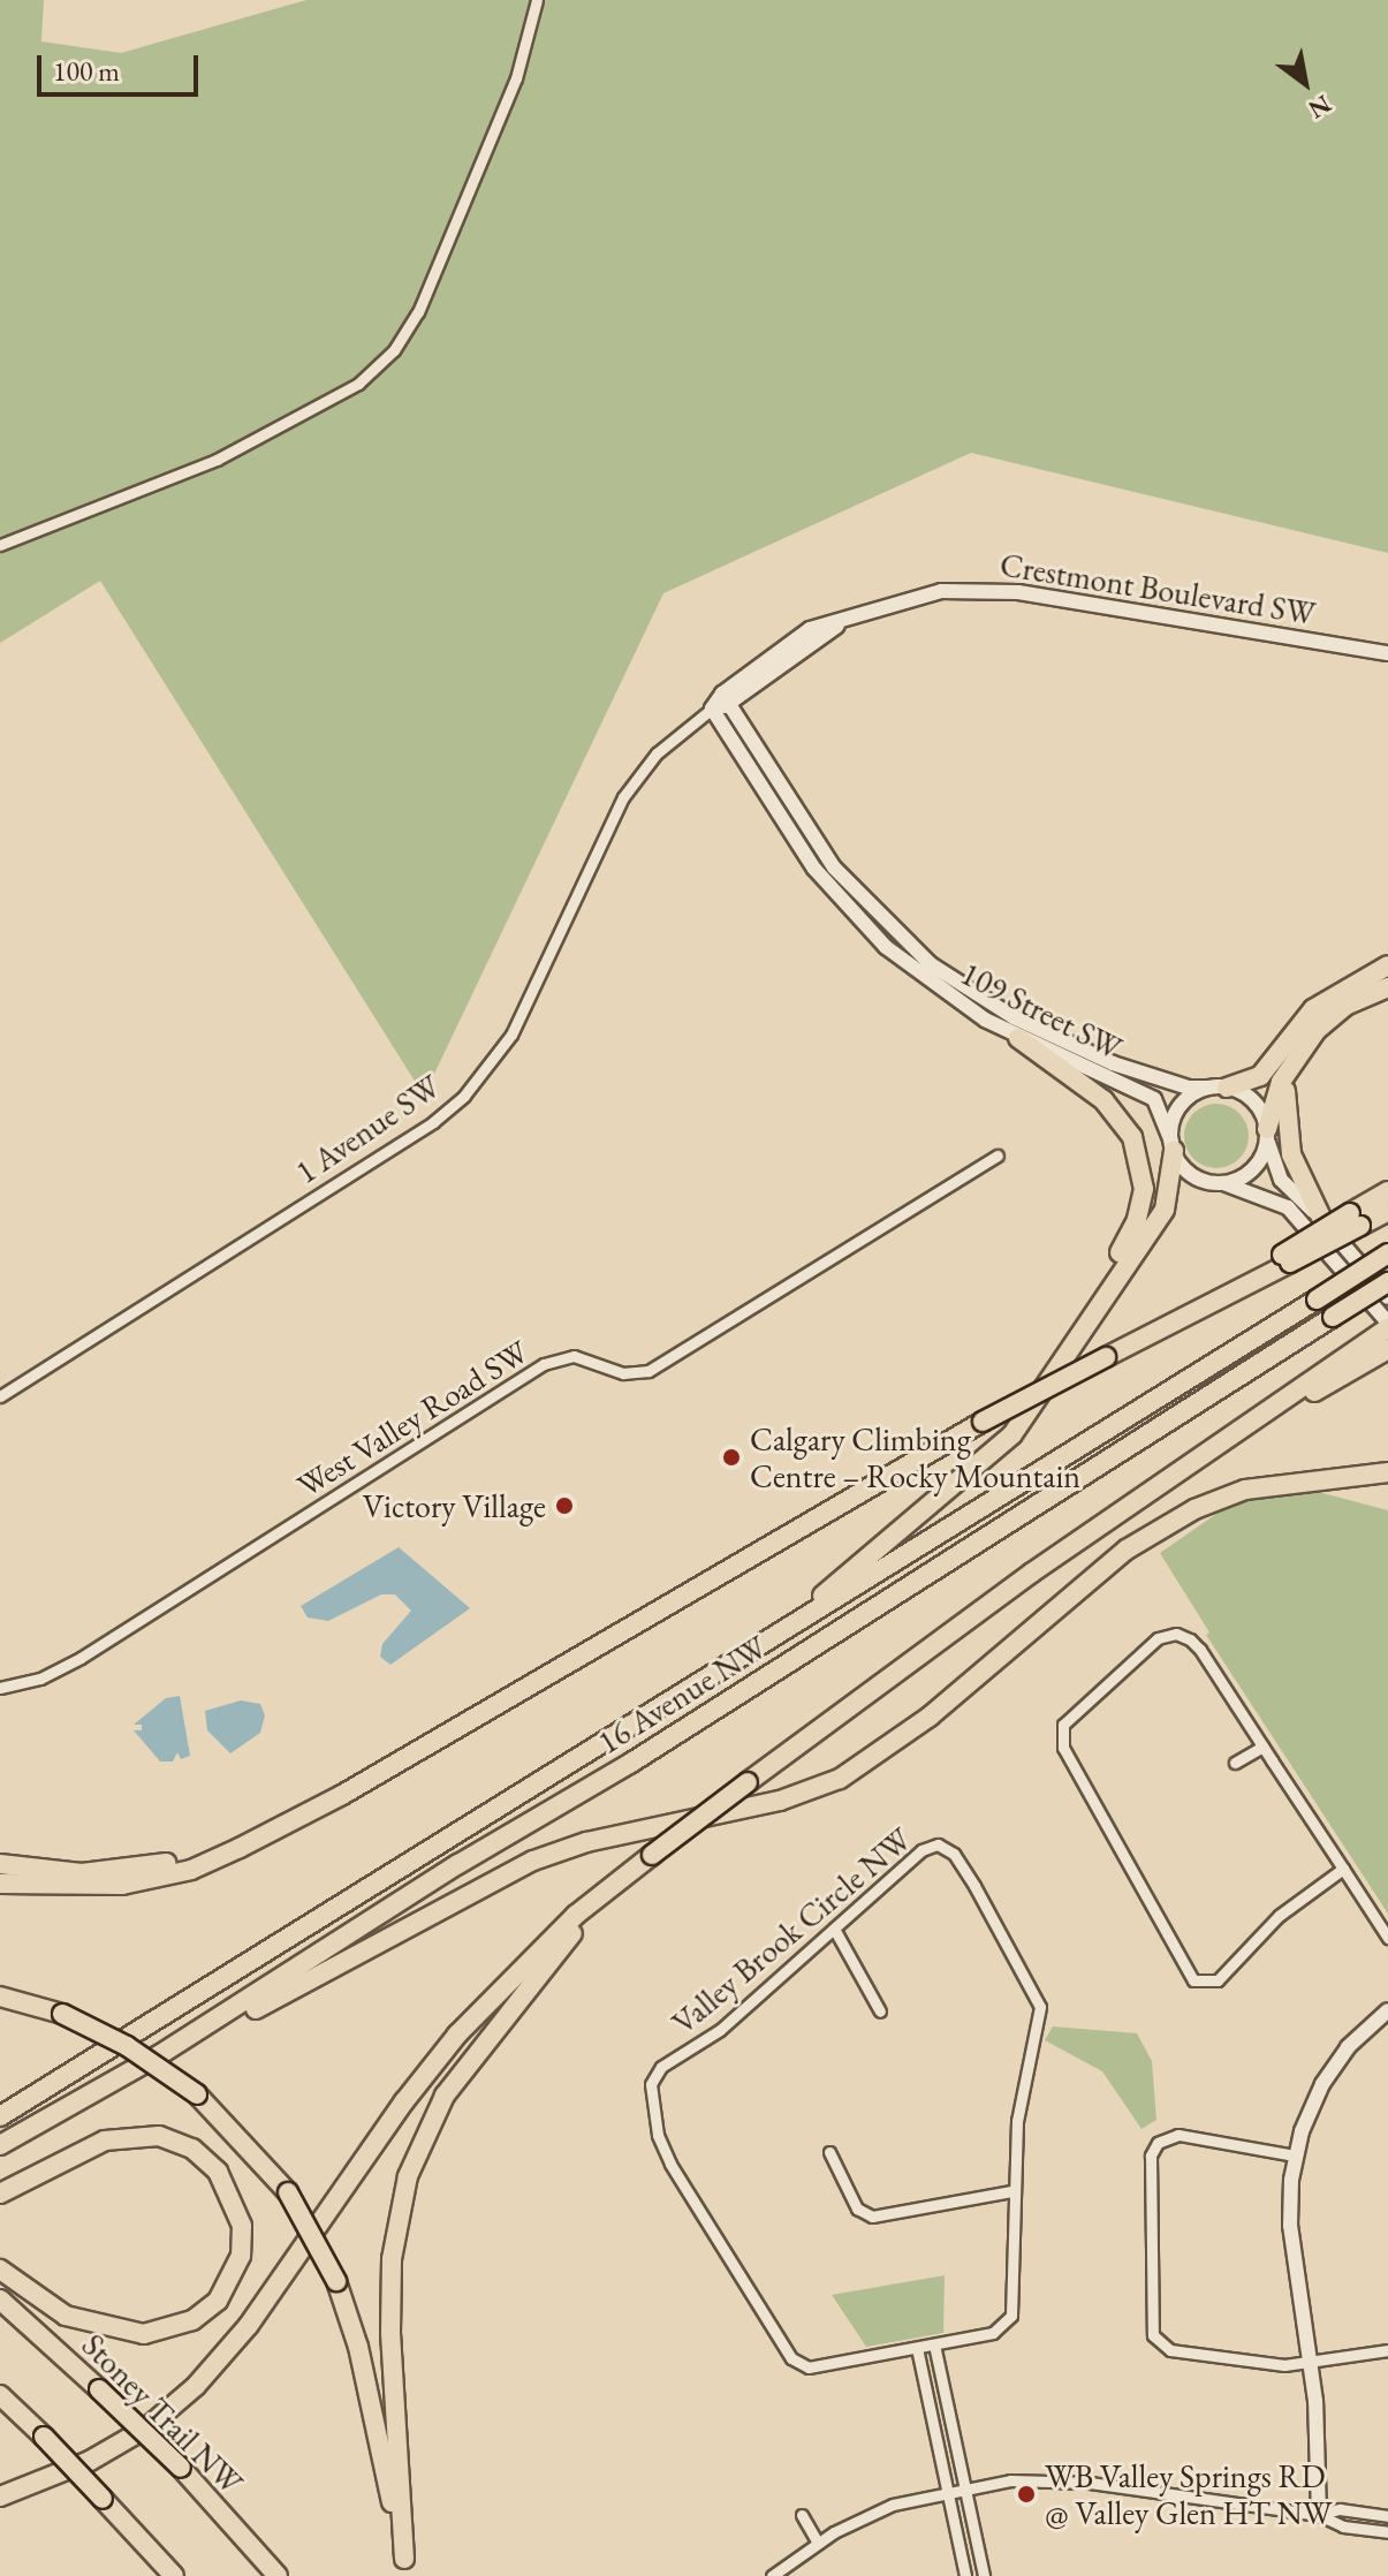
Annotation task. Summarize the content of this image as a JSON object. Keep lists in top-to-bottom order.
{
  "streets": {
    "highway": ["16 Avenue NW", "Stoney Trail NW"],
    "street": [
      "Crestmont Boulevard SW",
      "109 Street SW",
      "1 Avenue SW",
      "West Valley Road SW",
      "Valley Brook Circle NW"
    ]
  },
  "crossings": [
    ["Crestmont Boulevard SW", "109 Street SW"],
    ["109 Street SW", "1 Avenue SW"]
  ],
  "places": ["Calgary Climbing Centre – Rocky Mountain", "Victory Village", "WB Valley Springs RD @ Valley Glen HT NW"],
  "scale_bar": "100 m",
  "north": "bottom right"
}
